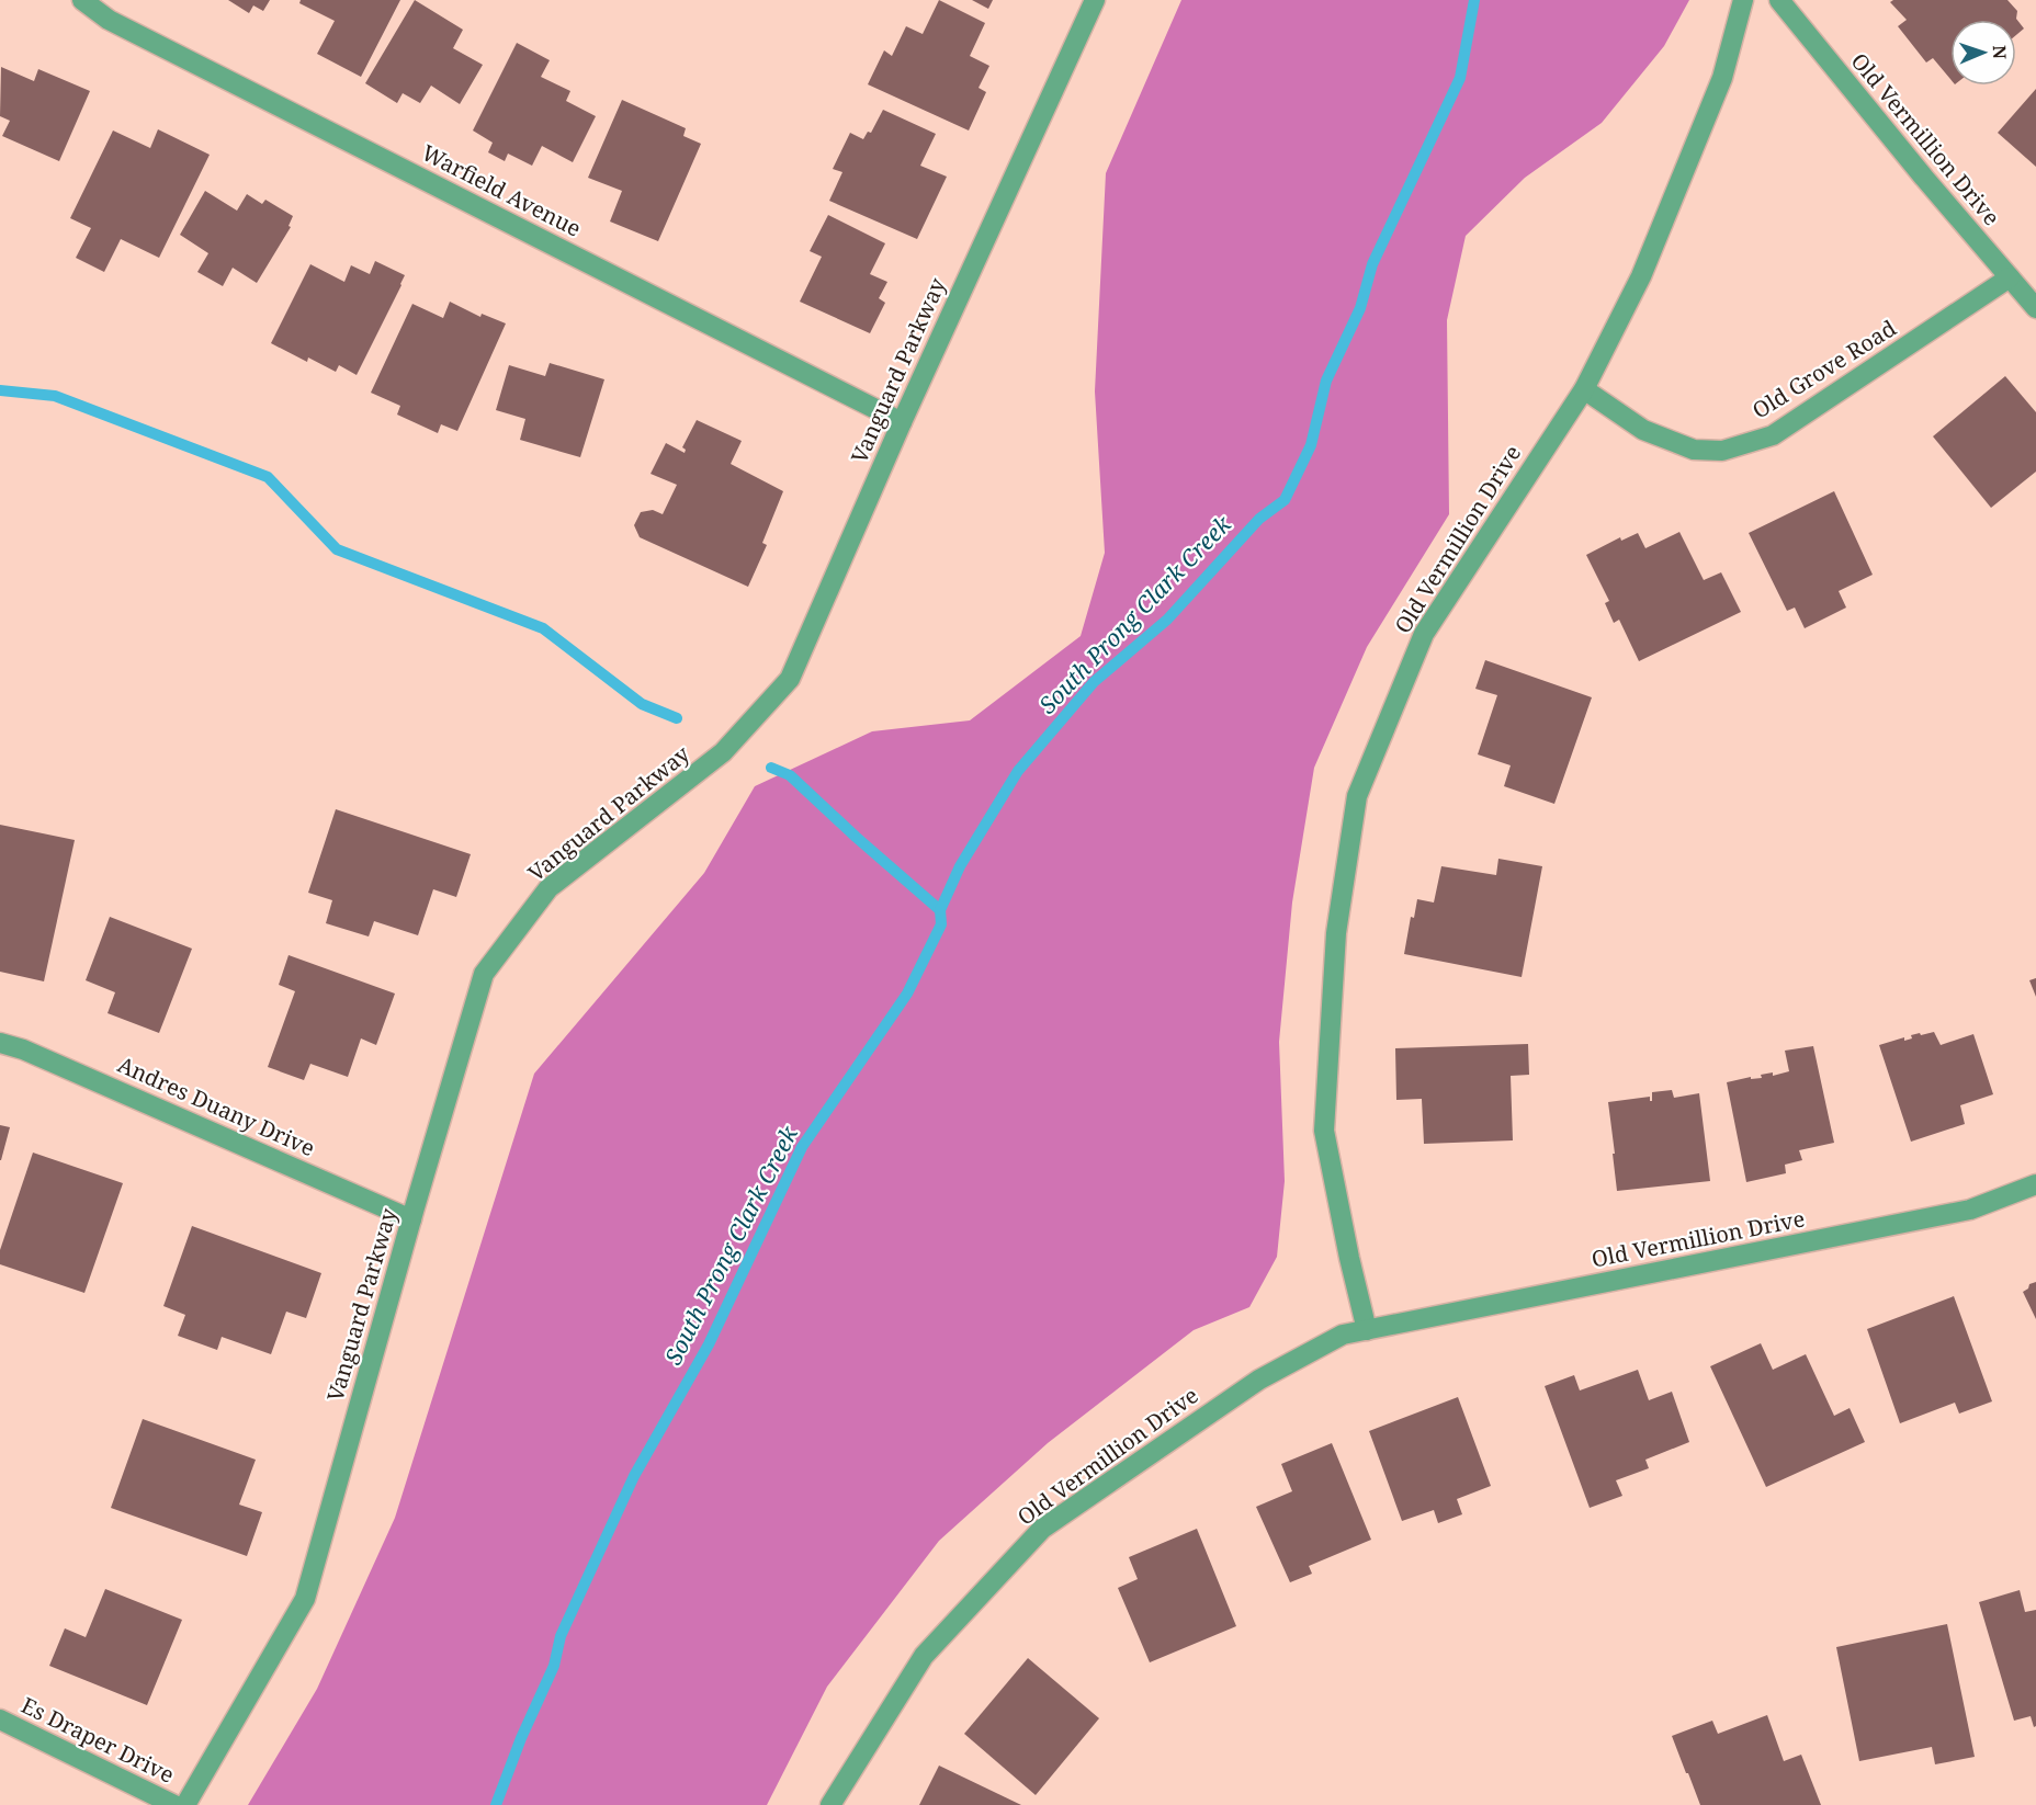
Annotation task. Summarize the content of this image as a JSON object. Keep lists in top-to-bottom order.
{
  "streets": {
    "street": [
      "Old Vermillion Drive",
      "Warfield Avenue",
      "Old Grove Road",
      "Vanguard Parkway",
      "Andres Duany Drive",
      "Es Draper Drive"
    ]
  },
  "crossings": [
    ["Old Vermillion Drive", "Old Grove Road"],
    ["Warfield Avenue", "Vanguard Parkway"],
    ["Vanguard Parkway", "Andres Duany Drive"]
  ],
  "water": ["South Prong Clark Creek"],
  "north": "right"
}
